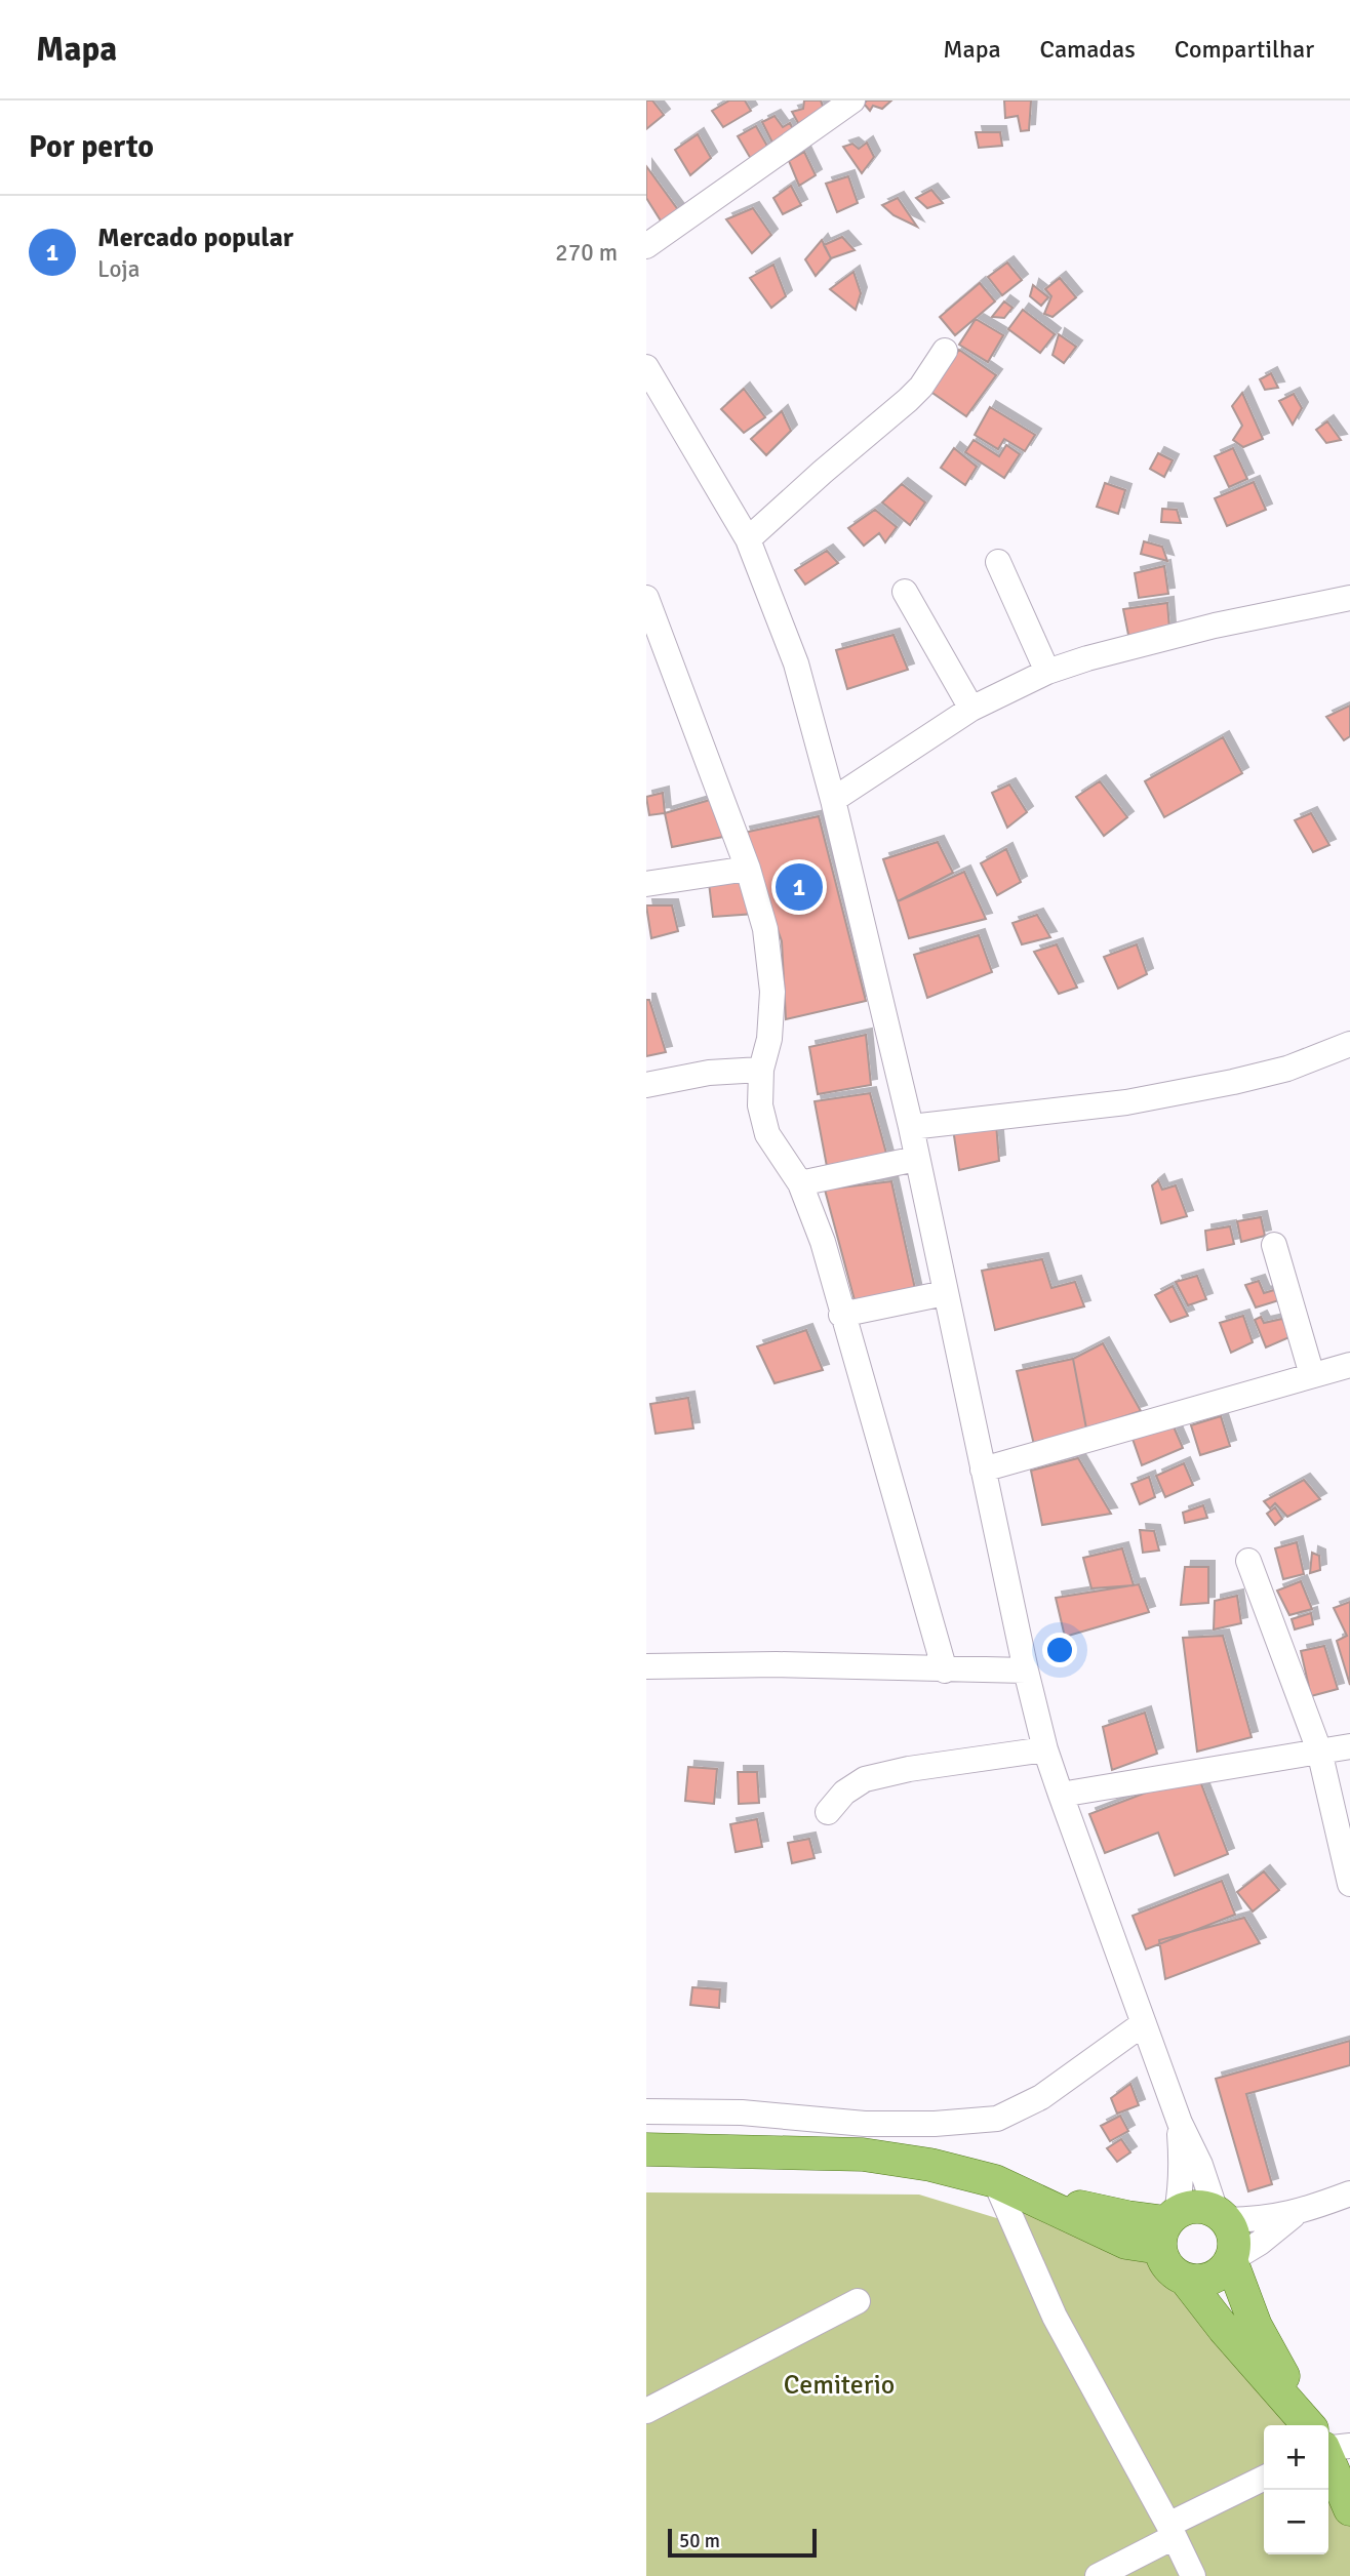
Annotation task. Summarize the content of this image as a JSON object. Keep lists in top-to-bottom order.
{
  "parks": ["Cemiterio"],
  "scale_bar": "50 m",
  "page": {
    "header": "Mapa",
    "nav": ["Mapa", "Camadas", "Compartilhar"],
    "heading": "Por perto",
    "list": [
      {
        "mark": "1",
        "name": "Mercado popular",
        "note": "Loja",
        "value": "270 m"
      }
    ],
    "pins": "1",
    "map_buttons": ["+", "−"],
    "scale": "50 m"
  }
}
